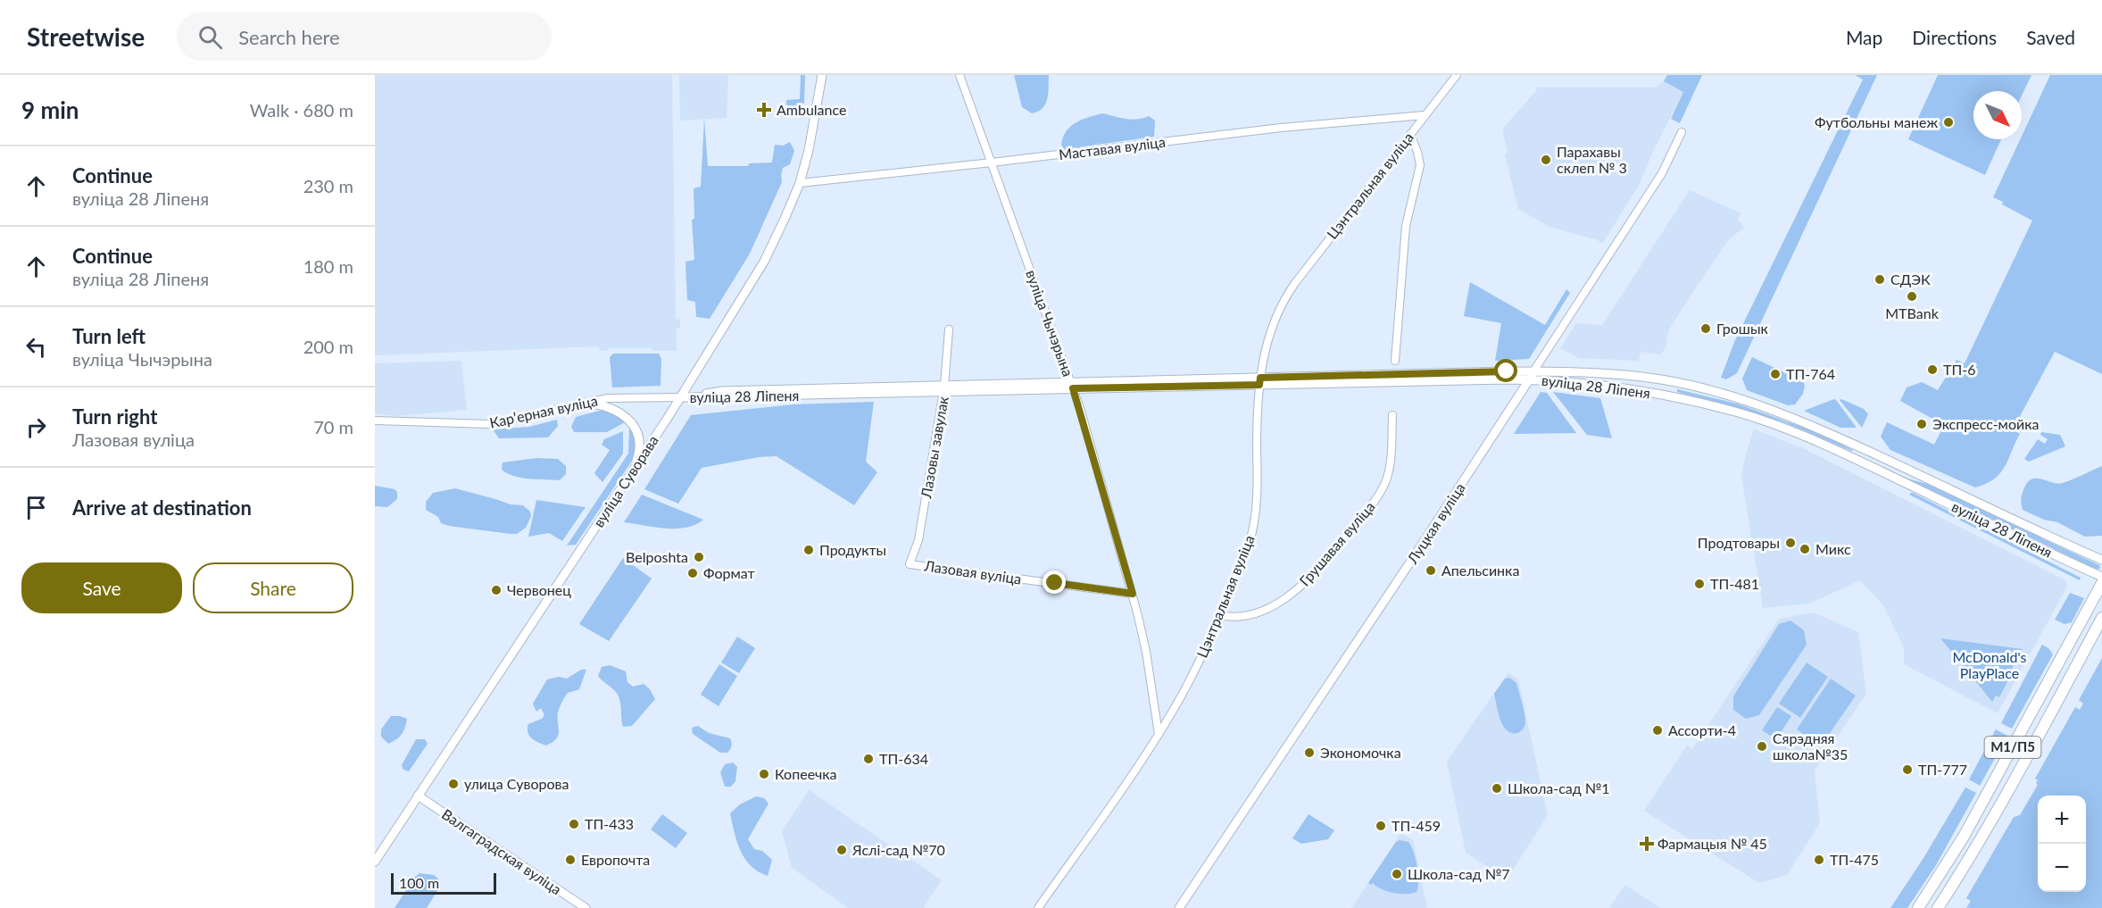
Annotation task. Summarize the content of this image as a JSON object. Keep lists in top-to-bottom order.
{
  "streets": {
    "highway": ["М1/П5"],
    "main road": [
      "вуліца 28 Ліпеня",
      "вуліца Суворава",
      "Луцкая вуліца",
      "Валгаградская вуліца"
    ],
    "street": [
      "Маставая вуліца",
      "Цэнтральная вуліца",
      "вуліца Чычэрына",
      "Карʼерная вуліца",
      "Лазовы завулак",
      "Грушавая вуліца",
      "Лазовая вуліца"
    ]
  },
  "crossings": [
    ["Маставая вуліца", "Цэнтральная вуліца"],
    ["Маставая вуліца", "вуліца Чычэрына"],
    ["Маставая вуліца", "вуліца Суворава"],
    ["Цэнтральная вуліца", "вуліца Чычэрына"],
    ["Цэнтральная вуліца", "вуліца 28 Ліпеня"],
    ["Цэнтральная вуліца", "Грушавая вуліца"],
    ["вуліца Чычэрына", "вуліца 28 Ліпеня"],
    ["вуліца Чычэрына", "Лазовая вуліца"],
    ["вуліца 28 Ліпеня", "Карʼерная вуліца"],
    ["вуліца 28 Ліпеня", "Лазовы завулак"],
    ["вуліца 28 Ліпеня", "вуліца Суворава"],
    ["вуліца 28 Ліпеня", "Луцкая вуліца"],
    ["Карʼерная вуліца", "вуліца Суворава"],
    ["Лазовы завулак", "Лазовая вуліца"],
    ["вуліца Суворава", "Валгаградская вуліца"]
  ],
  "parks": ["McDonald's PlayPlace"],
  "places": {
    "health": ["Ambulance", "Фармацыя № 45"],
    "other": [
      "Футбольны манеж",
      "Парахавы склеп № 3",
      "СДЭК",
      "MTBank",
      "Грошык",
      "ТП-6",
      "ТП-764",
      "Экспресс-мойка",
      "Продтовары",
      "Микс",
      "Продукты",
      "Belposhta",
      "Апельсинка",
      "Формат",
      "ТП-481",
      "Червонец",
      "Ассорти-4",
      "Сярэдняя школа№35",
      "Экономочка",
      "ТП-634",
      "ТП-777",
      "Копеечка",
      "улица Суворова",
      "Школа-сад №1",
      "ТП-433",
      "ТП-459",
      "Яслі-сад №70",
      "Европочта",
      "ТП-475",
      "Школа-сад №7"
    ]
  },
  "scale_bar": "100 m",
  "north": "bottom right",
  "page": {
    "header": "Streetwise",
    "search": "Search here",
    "nav": ["Map", "Directions", "Saved"],
    "heading": ["9 min", "Walk · 680 m"],
    "list": [
      ["Continue", "вуліца 28 Ліпеня", "230 m"],
      ["Continue", "вуліца 28 Ліпеня", "180 m"],
      ["Turn left", "вуліца Чычэрына", "200 m"],
      ["Turn right", "Лазовая вуліца", "70 m"],
      "Arrive at destination"
    ],
    "buttons": ["Save", "Share"],
    "map_buttons": ["+", "−"],
    "scale": "100 m"
  }
}
